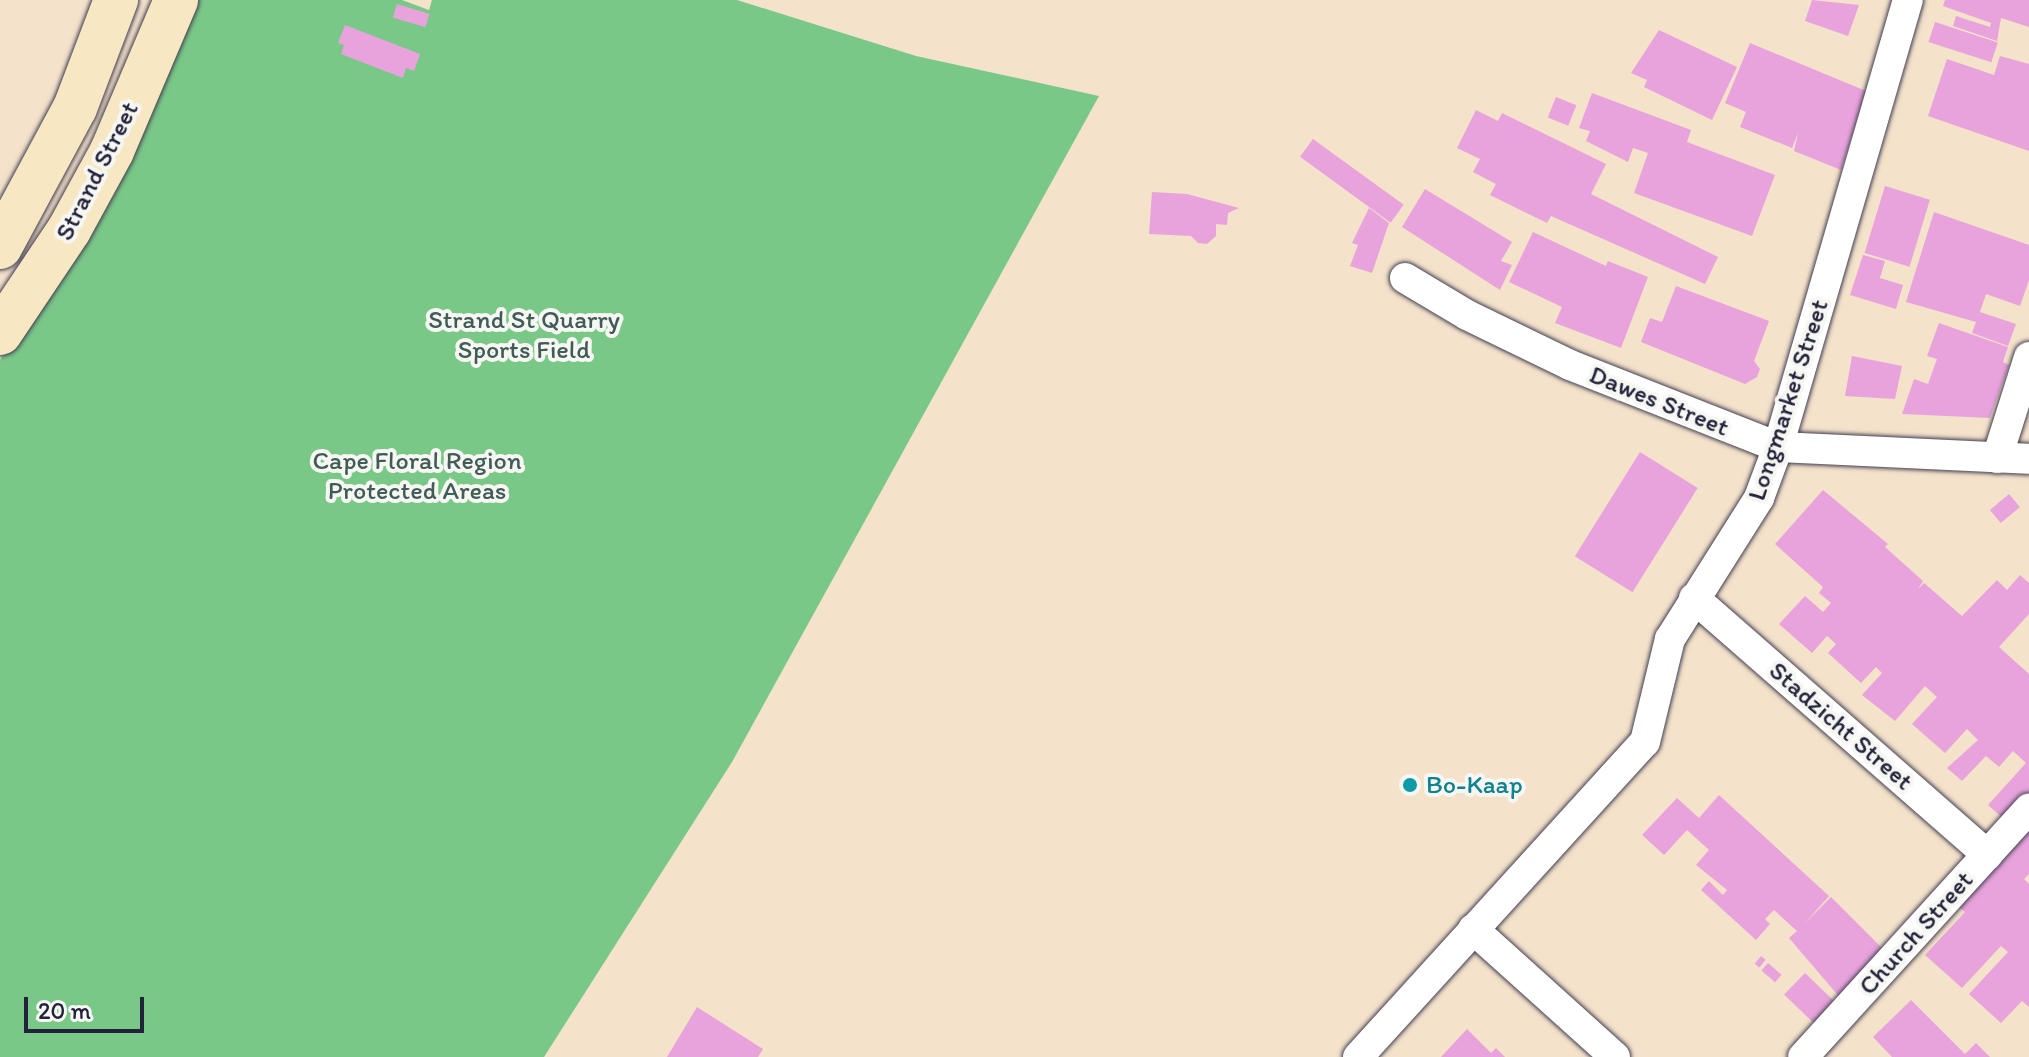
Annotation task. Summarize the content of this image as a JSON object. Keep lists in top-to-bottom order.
{
  "streets": {
    "street": [
      "Strand Street",
      "Longmarket Street",
      "Dawes Street",
      "Stadzicht Street",
      "Church Street"
    ]
  },
  "crossings": [
    ["Longmarket Street", "Dawes Street"],
    ["Longmarket Street", "Stadzicht Street"],
    ["Stadzicht Street", "Church Street"]
  ],
  "parks": ["Strand St Quarry Sports Field", "Cape Floral Region Protected Areas"],
  "places": ["Bo-Kaap"],
  "scale_bar": "20 m"
}
